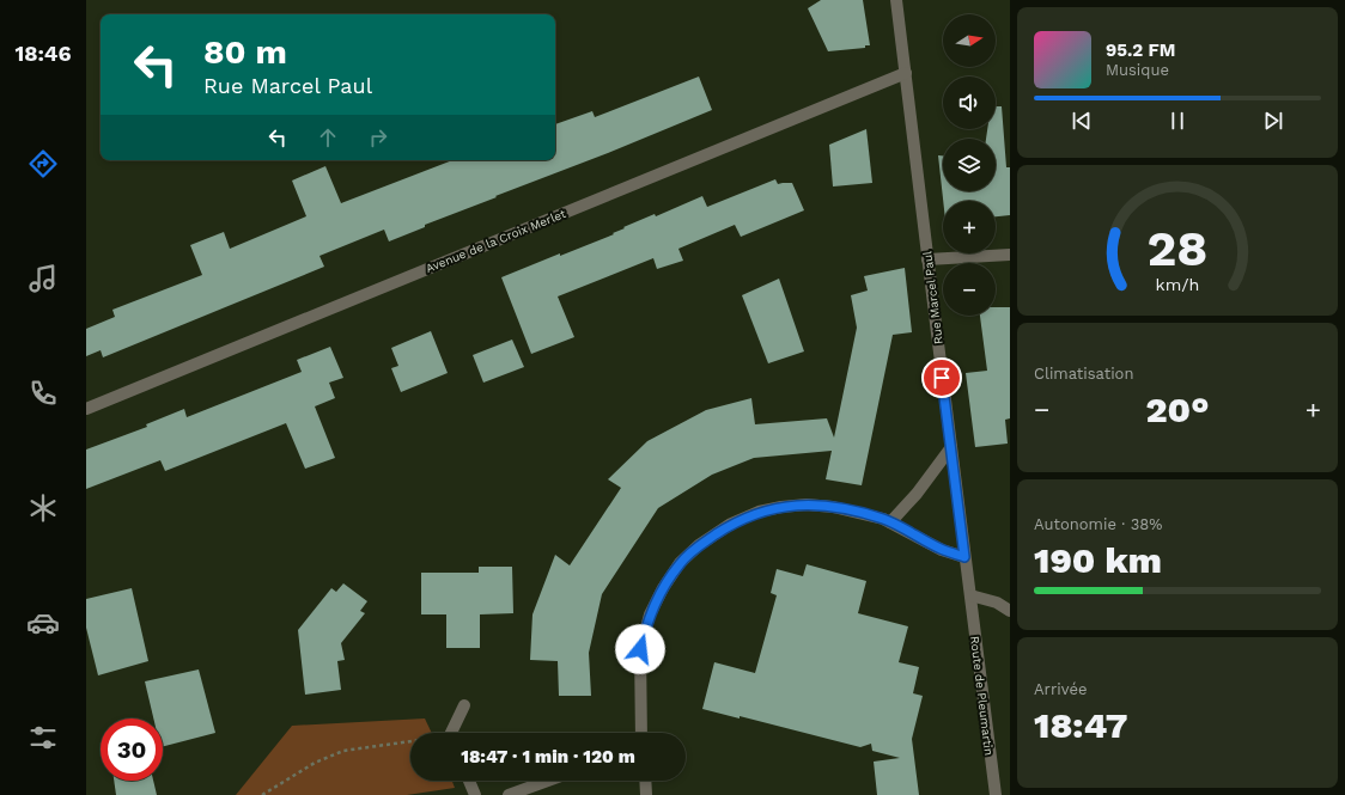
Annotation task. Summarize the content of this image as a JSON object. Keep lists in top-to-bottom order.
{
  "streets": {
    "street": ["Avenue de la Croix Merlet", "Rue Marcel Paul", "Route de Pleumartin"]
  },
  "crossings": [
    ["Avenue de la Croix Merlet", "Rue Marcel Paul"],
    ["Rue Marcel Paul", "Route de Pleumartin"]
  ],
  "north": "right",
  "page": {
    "tabs": "18:46",
    "map_buttons": ["+", "−"],
    "turn": ["80 m", "Rue Marcel Paul"],
    "song": ["95.2 FM", "Musique"],
    "tile": [
      "Climatisation",
      ["Autonomie · 38%", "190 km"],
      ["Arrivée", "18:47"]
    ],
    "heat": ["−", "20°", "+"],
    "limit": "30",
    "trip": "18:47 · 1 min · 120 m",
    "gauge": ["28", "km/h"]
  }
}
